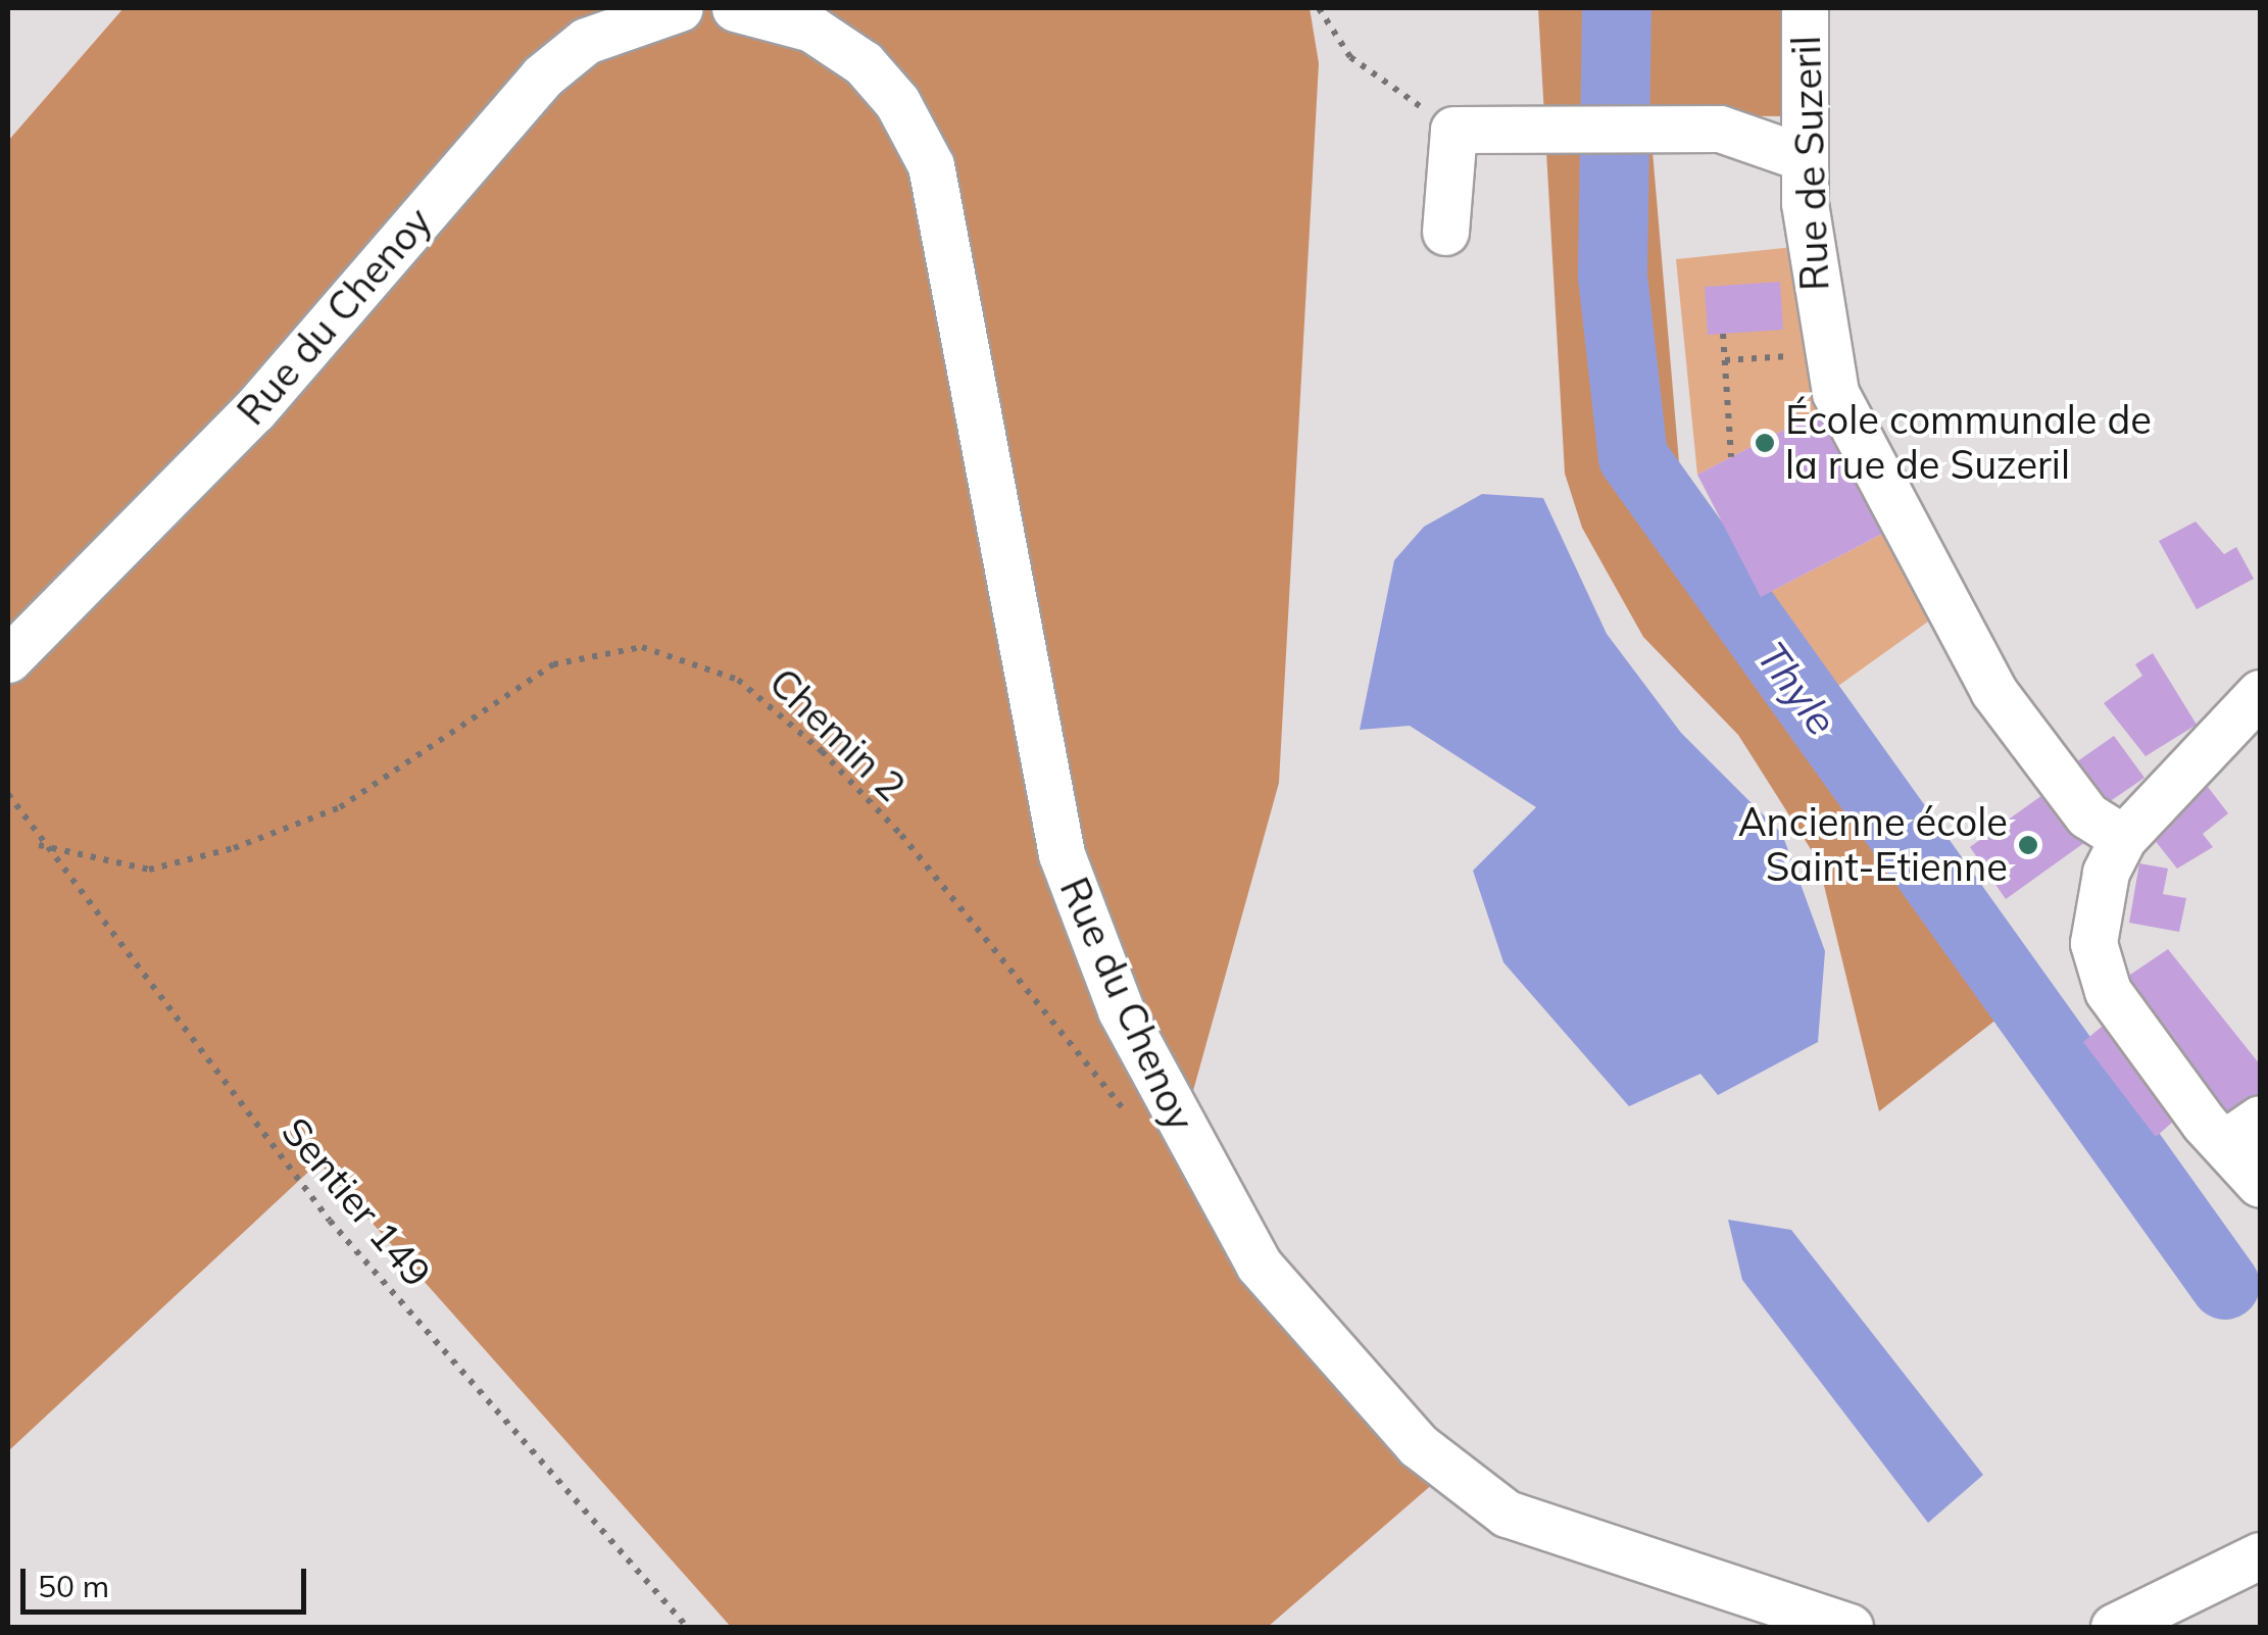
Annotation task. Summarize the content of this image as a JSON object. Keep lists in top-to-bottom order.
{
  "streets": {
    "street": ["Rue de Suzeril", "Rue du Chenoy"],
    "path": ["Chemin 2", "Sentier 149"]
  },
  "crossings": [
    ["Chemin 2", "Sentier 149"]
  ],
  "water": ["Thyle"],
  "places": ["École communale de la rue de Suzeril", "Ancienne école Saint-Etienne"],
  "scale_bar": "50 m"
}
